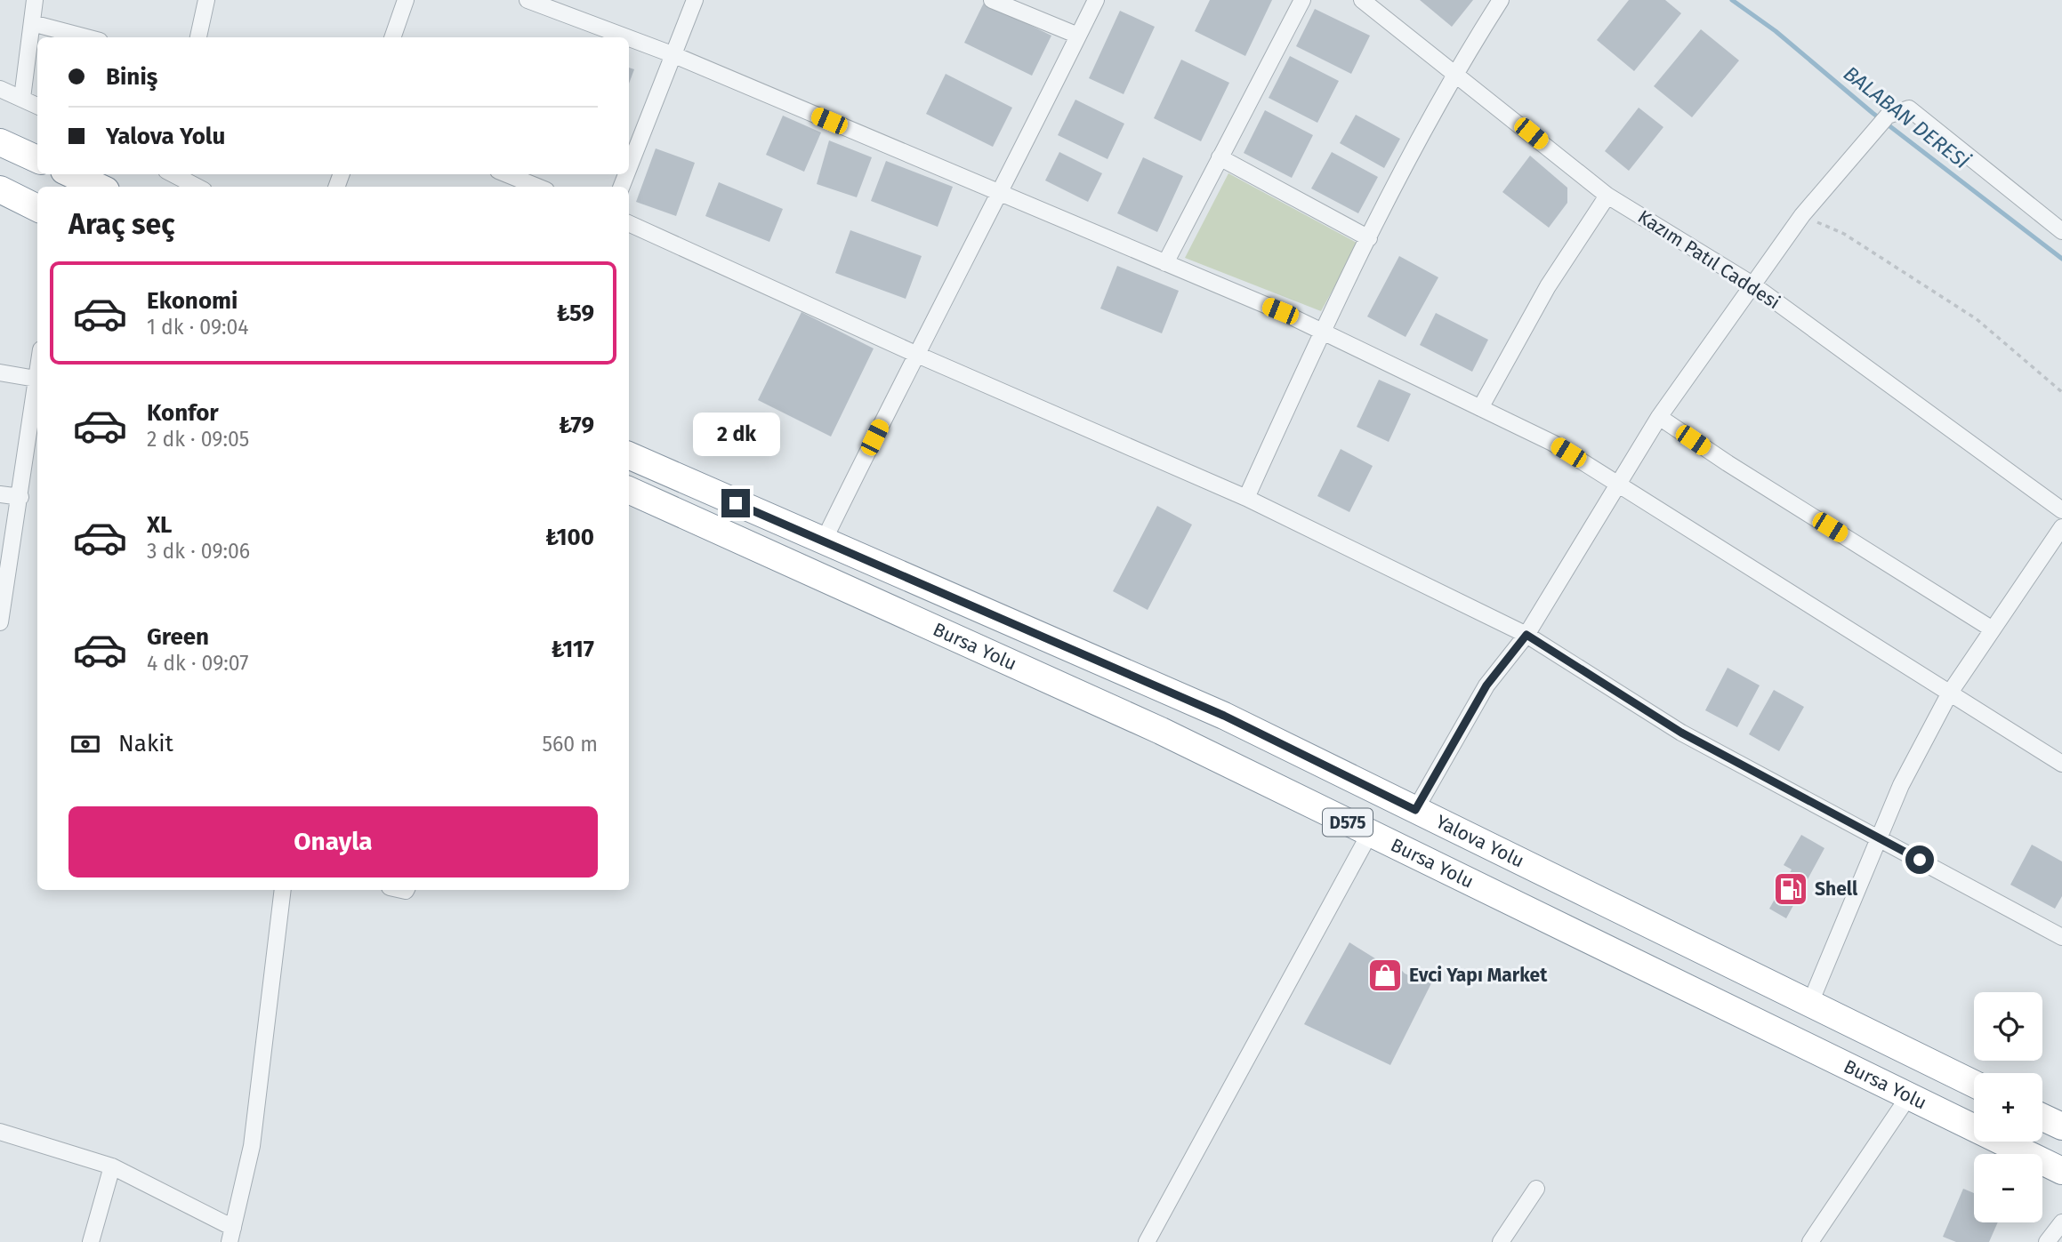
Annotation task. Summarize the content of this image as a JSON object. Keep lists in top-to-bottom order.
{
  "streets": {
    "highway": ["Bursa Yolu", "D575", "Yalova Yolu"],
    "street": ["Kazım Patıl Caddesi"]
  },
  "water": ["BALABAN DERESİ"],
  "places": {
    "fuel station": ["Shell"],
    "shop": ["Evci Yapı Market"]
  },
  "page": {
    "banner": ["Biniş", "Yalova Yolu"],
    "heading": "Araç seç",
    "list": [
      {
        "name": "Ekonomi",
        "note": "1 dk · 09:04",
        "value": "₺59"
      },
      {
        "name": "Konfor",
        "note": "2 dk · 09:05",
        "value": "₺79"
      },
      {
        "name": "XL",
        "note": "3 dk · 09:06",
        "value": "₺100"
      },
      {
        "name": "Green",
        "note": "4 dk · 09:07",
        "value": "₺117"
      }
    ],
    "bubble": "2 dk",
    "pay": ["Nakit", "560 m"],
    "buttons": "Onayla",
    "map_buttons": ["+", "−"]
  }
}
